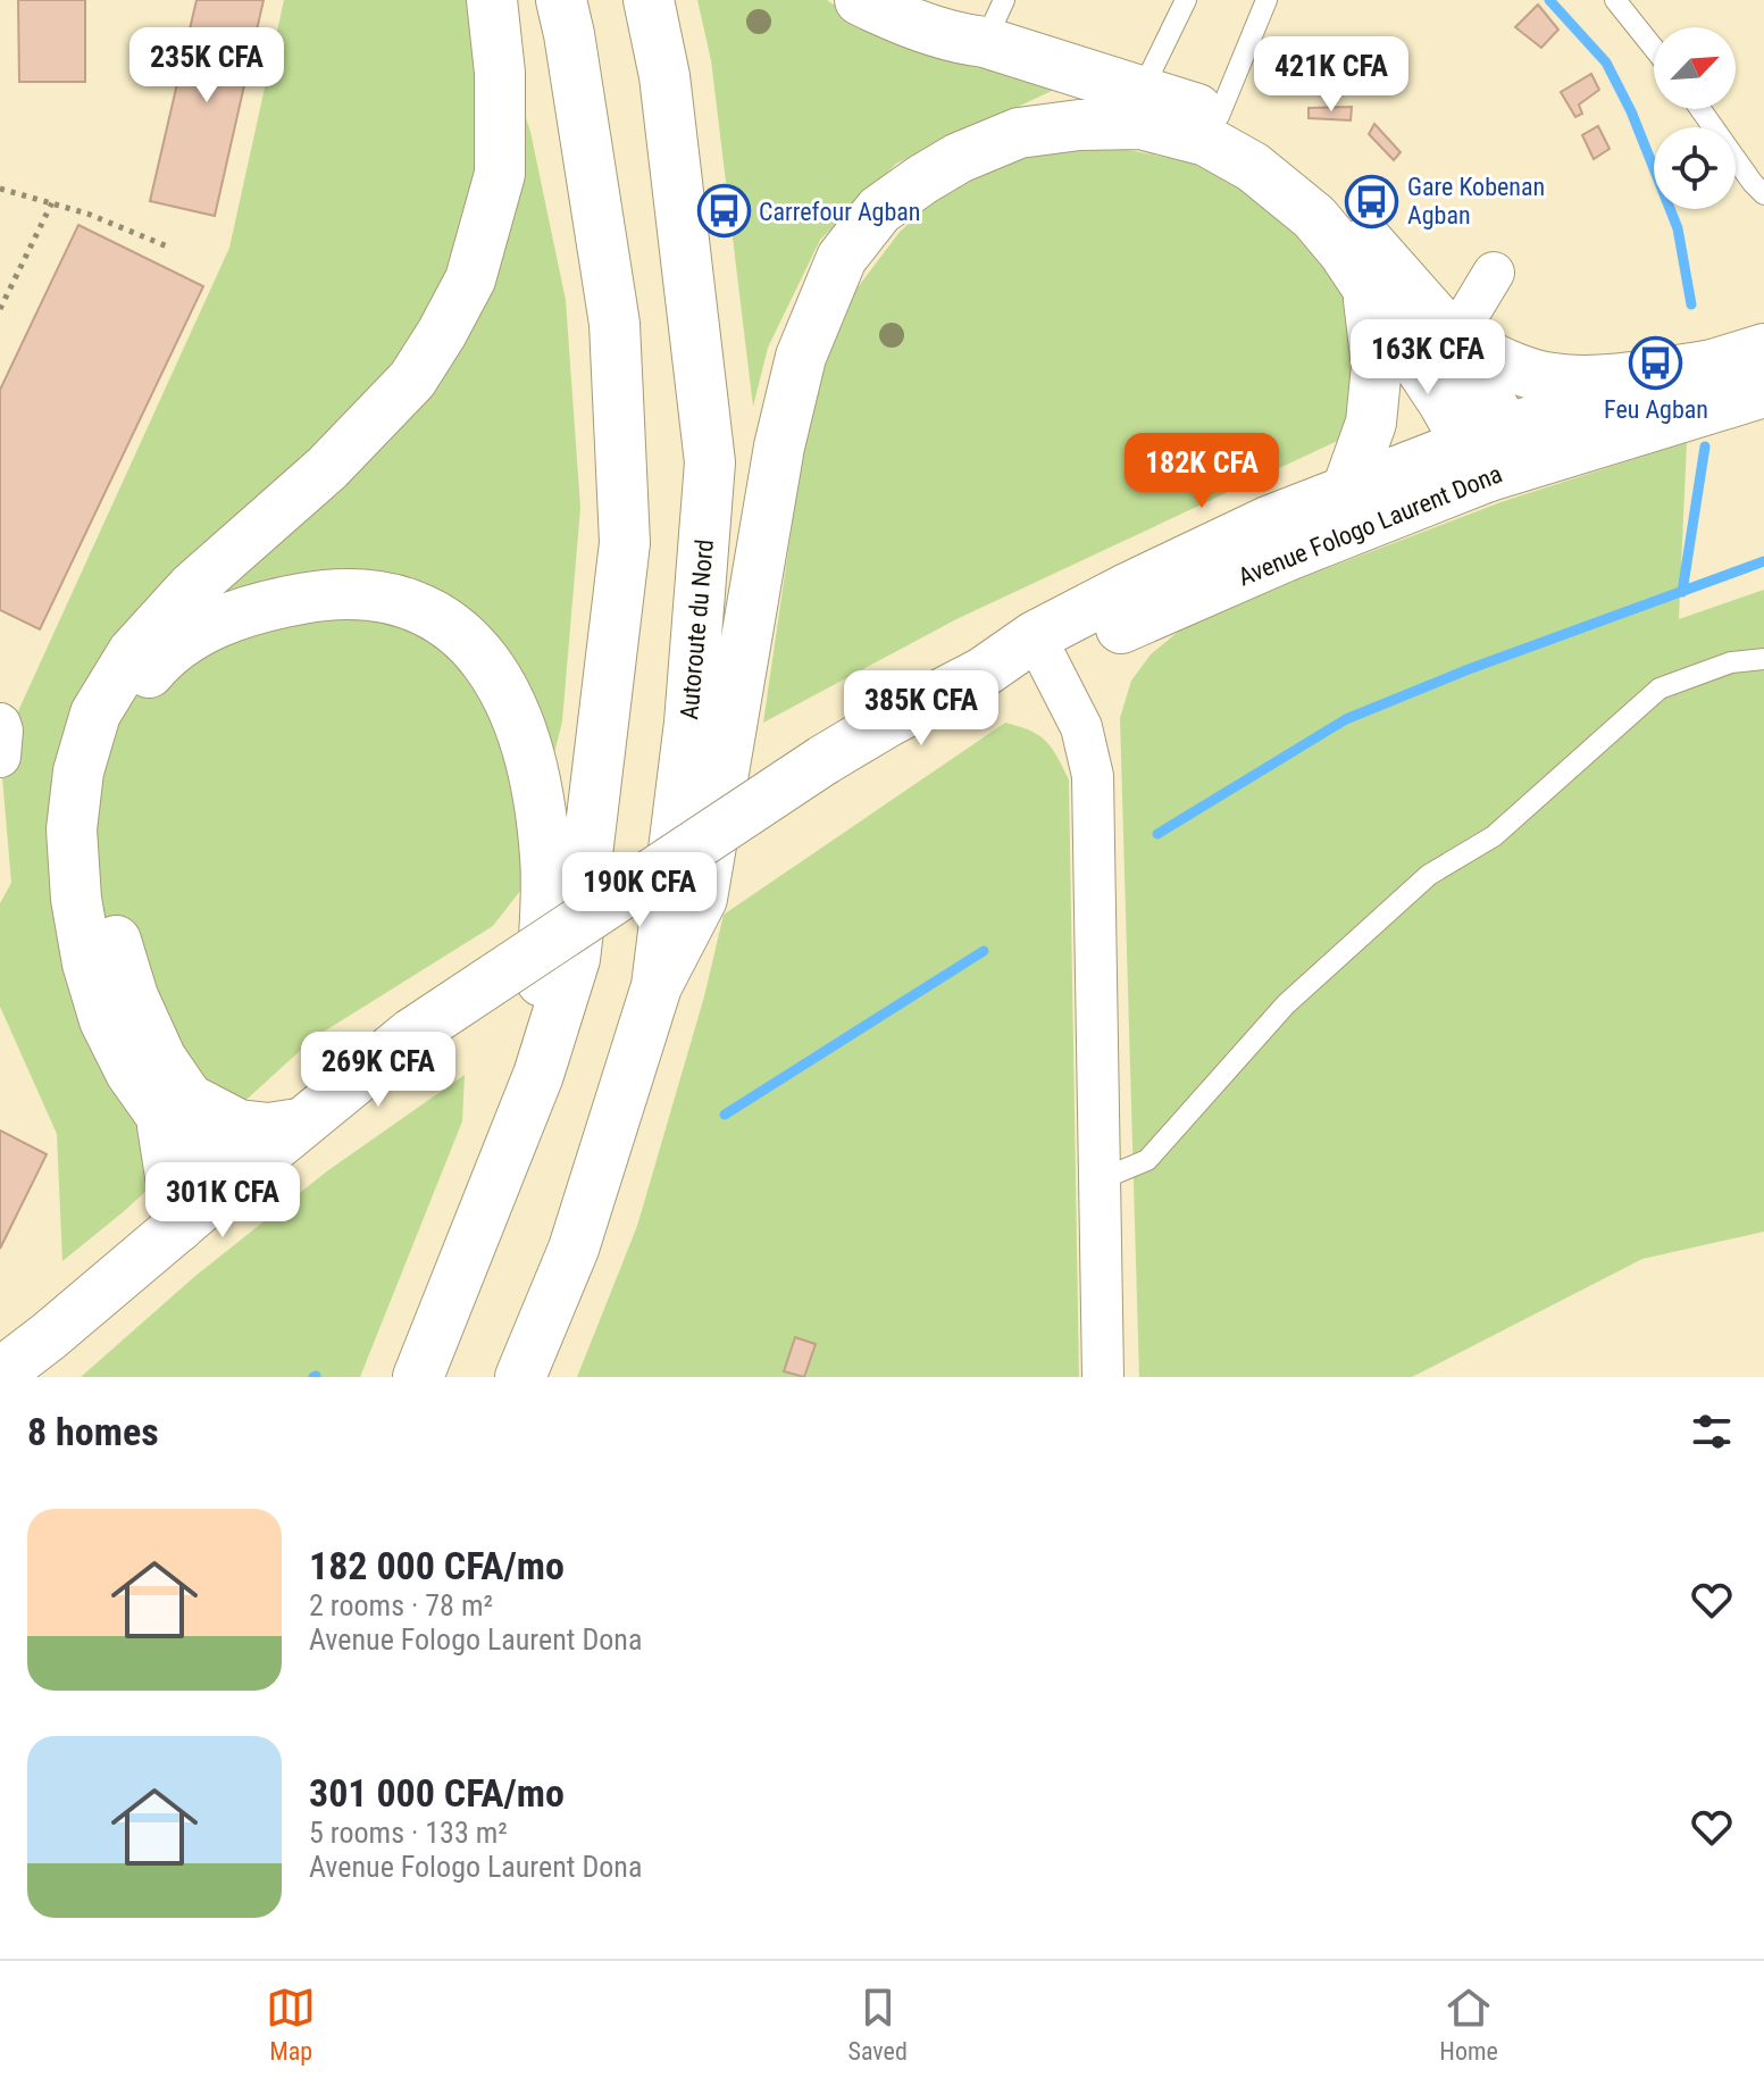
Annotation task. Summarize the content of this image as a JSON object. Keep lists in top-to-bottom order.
{
  "streets": {
    "main road": ["Avenue Fologo Laurent Dona", "Autoroute du Nord"]
  },
  "places": {
    "bus stop": ["Gare Kobenan Agban", "Carrefour Agban", "Feu Agban"]
  },
  "north": "top right",
  "page": {
    "price": [
      "235K CFA",
      "421K CFA",
      "163K CFA",
      "182K CFA",
      "385K CFA",
      "190K CFA",
      "269K CFA",
      "301K CFA"
    ],
    "heading": "8 homes",
    "list": [
      {
        "name": "182 000 CFA/mo",
        "note": "2 rooms · 78 m² · Avenue Fologo Laurent Dona"
      },
      {
        "name": "301 000 CFA/mo",
        "note": "5 rooms · 133 m² · Avenue Fologo Laurent Dona"
      }
    ],
    "tabs": ["Map", "Saved", "Home"]
  }
}
